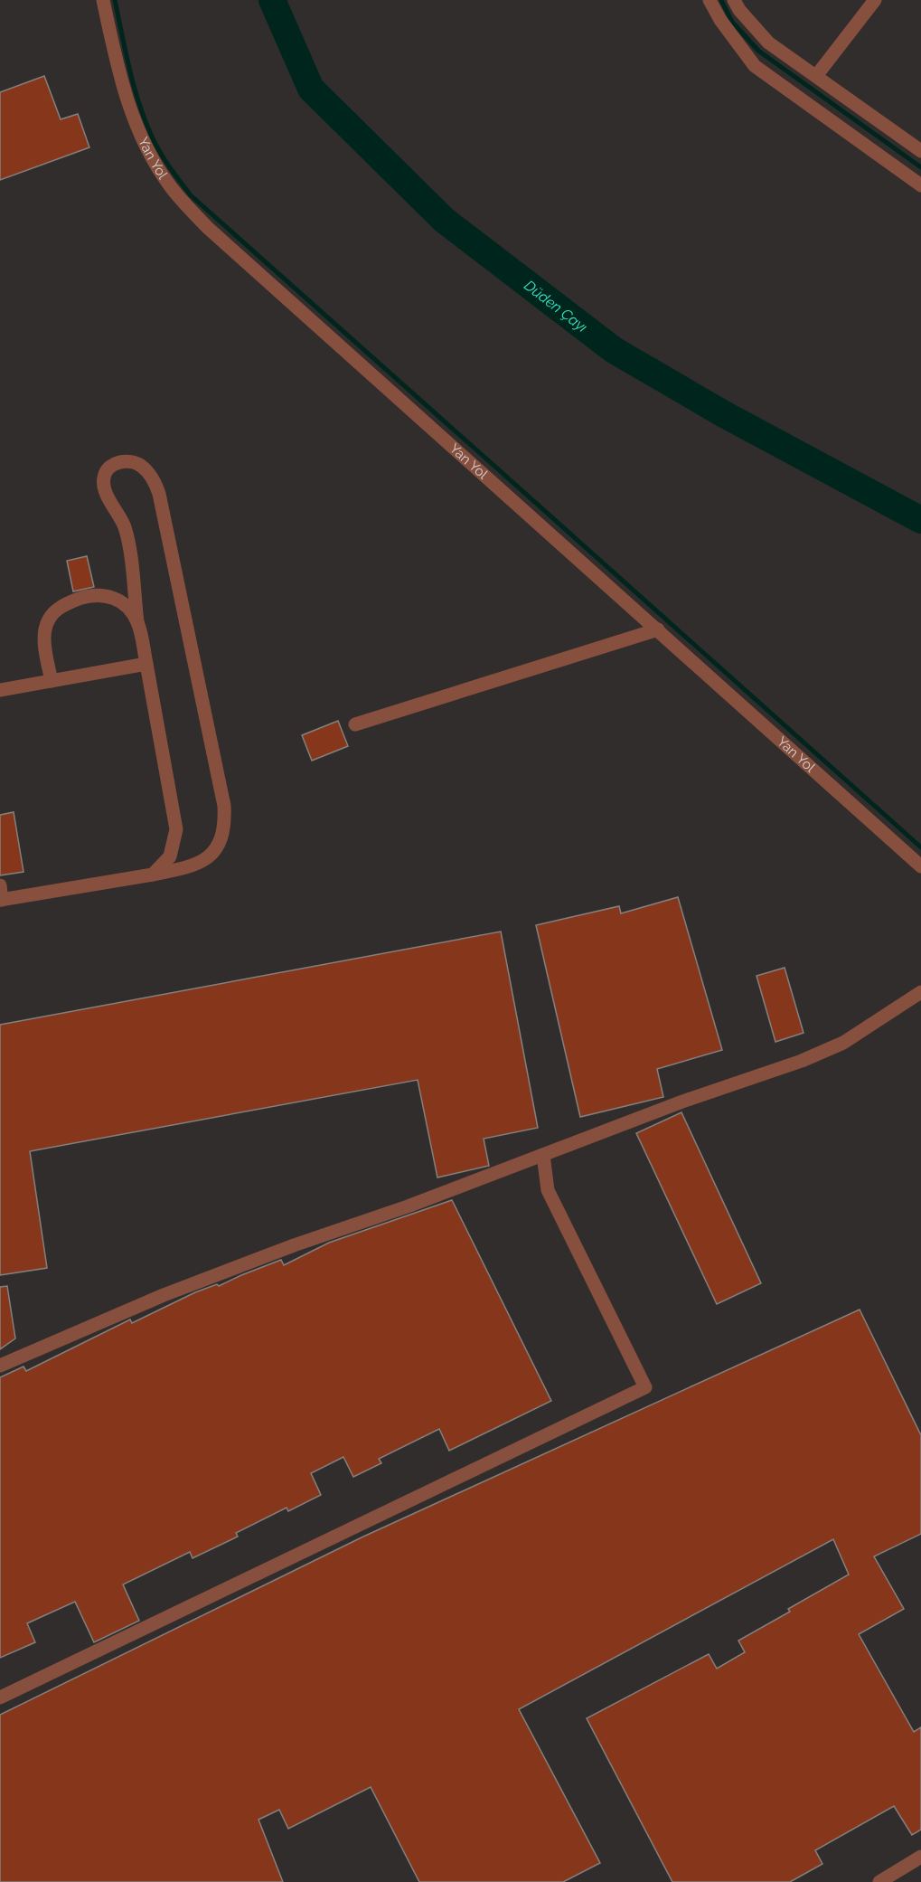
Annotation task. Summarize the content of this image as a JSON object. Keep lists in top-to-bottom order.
{
  "streets": {
    "street": ["Yan Yol"]
  },
  "water": ["Düden Çayı"]
}
